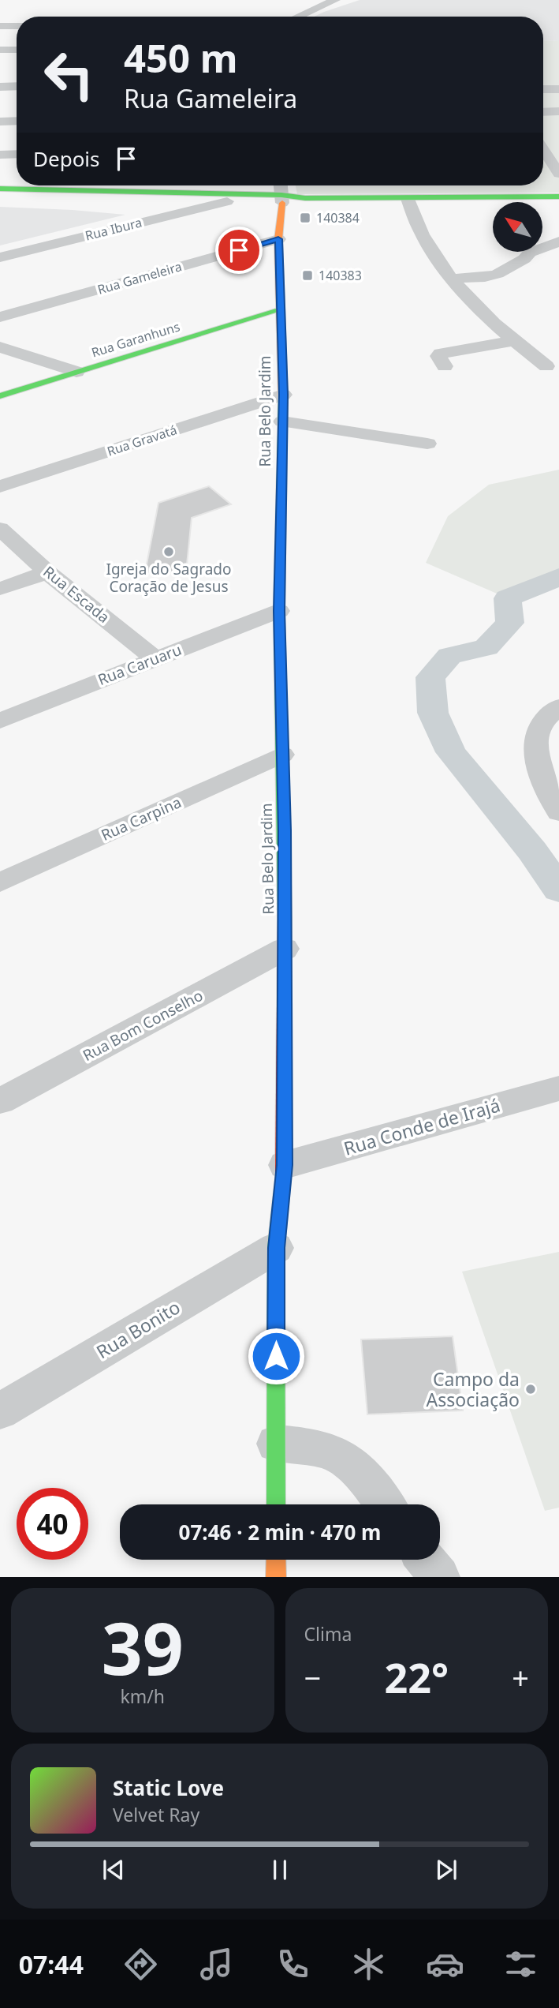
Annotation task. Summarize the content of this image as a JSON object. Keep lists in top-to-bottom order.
{
  "streets": {
    "street": [
      "Rua Ibura",
      "Rua Gameleira",
      "Rua Garanhuns",
      "Rua Belo Jardim",
      "Rua Gravatá",
      "Rua Escada",
      "Rua Caruaru",
      "Rua Carpina",
      "Rua Bom Conselho",
      "Rua Conde de Irajá",
      "Rua Bonito"
    ]
  },
  "crossings": [
    ["Rua Gameleira", "Rua Belo Jardim"],
    ["Rua Garanhuns", "Rua Belo Jardim"],
    ["Rua Belo Jardim", "Rua Gravatá"],
    ["Rua Belo Jardim", "Rua Caruaru"],
    ["Rua Belo Jardim", "Rua Carpina"],
    ["Rua Belo Jardim", "Rua Bom Conselho"],
    ["Rua Belo Jardim", "Rua Conde de Irajá"],
    ["Rua Belo Jardim", "Rua Bonito"],
    ["Rua Escada", "Rua Caruaru"]
  ],
  "places": {
    "transit": ["140384", "140383"],
    "other": ["Igreja do Sagrado Coração de Jesus", "Campo da Associação"]
  },
  "north": "top left",
  "page": {
    "turn": ["450 m", "Rua Gameleira"],
    "then": "Depois",
    "limit": "40",
    "trip": "07:46 · 2 min · 470 m",
    "tile": [
      ["39", "km/h"],
      "Clima"
    ],
    "heat": ["−", "22°", "+"],
    "song": ["Static Love", "Velvet Ray"],
    "tabs": "07:44"
  }
}
